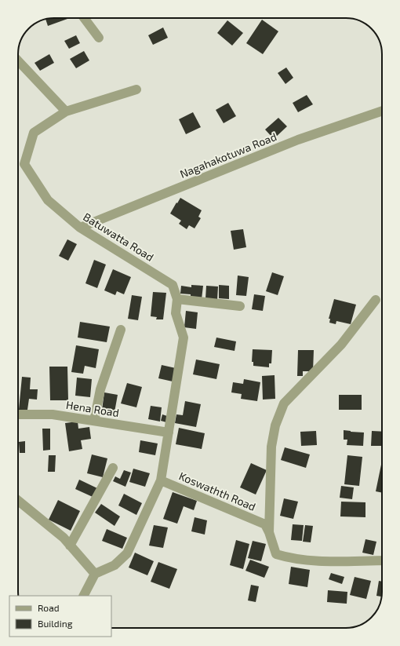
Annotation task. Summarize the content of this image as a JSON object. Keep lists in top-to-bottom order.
{
  "streets": {
    "street": [
      "Nagahakotuwa Road",
      "Batuwatta Road",
      "Hena Road",
      "Koswathth Road"
    ]
  },
  "crossings": [
    ["Nagahakotuwa Road", "Batuwatta Road"],
    ["Batuwatta Road", "Hena Road"],
    ["Batuwatta Road", "Koswathth Road"]
  ],
  "legend": ["Road", "Building"]
}
